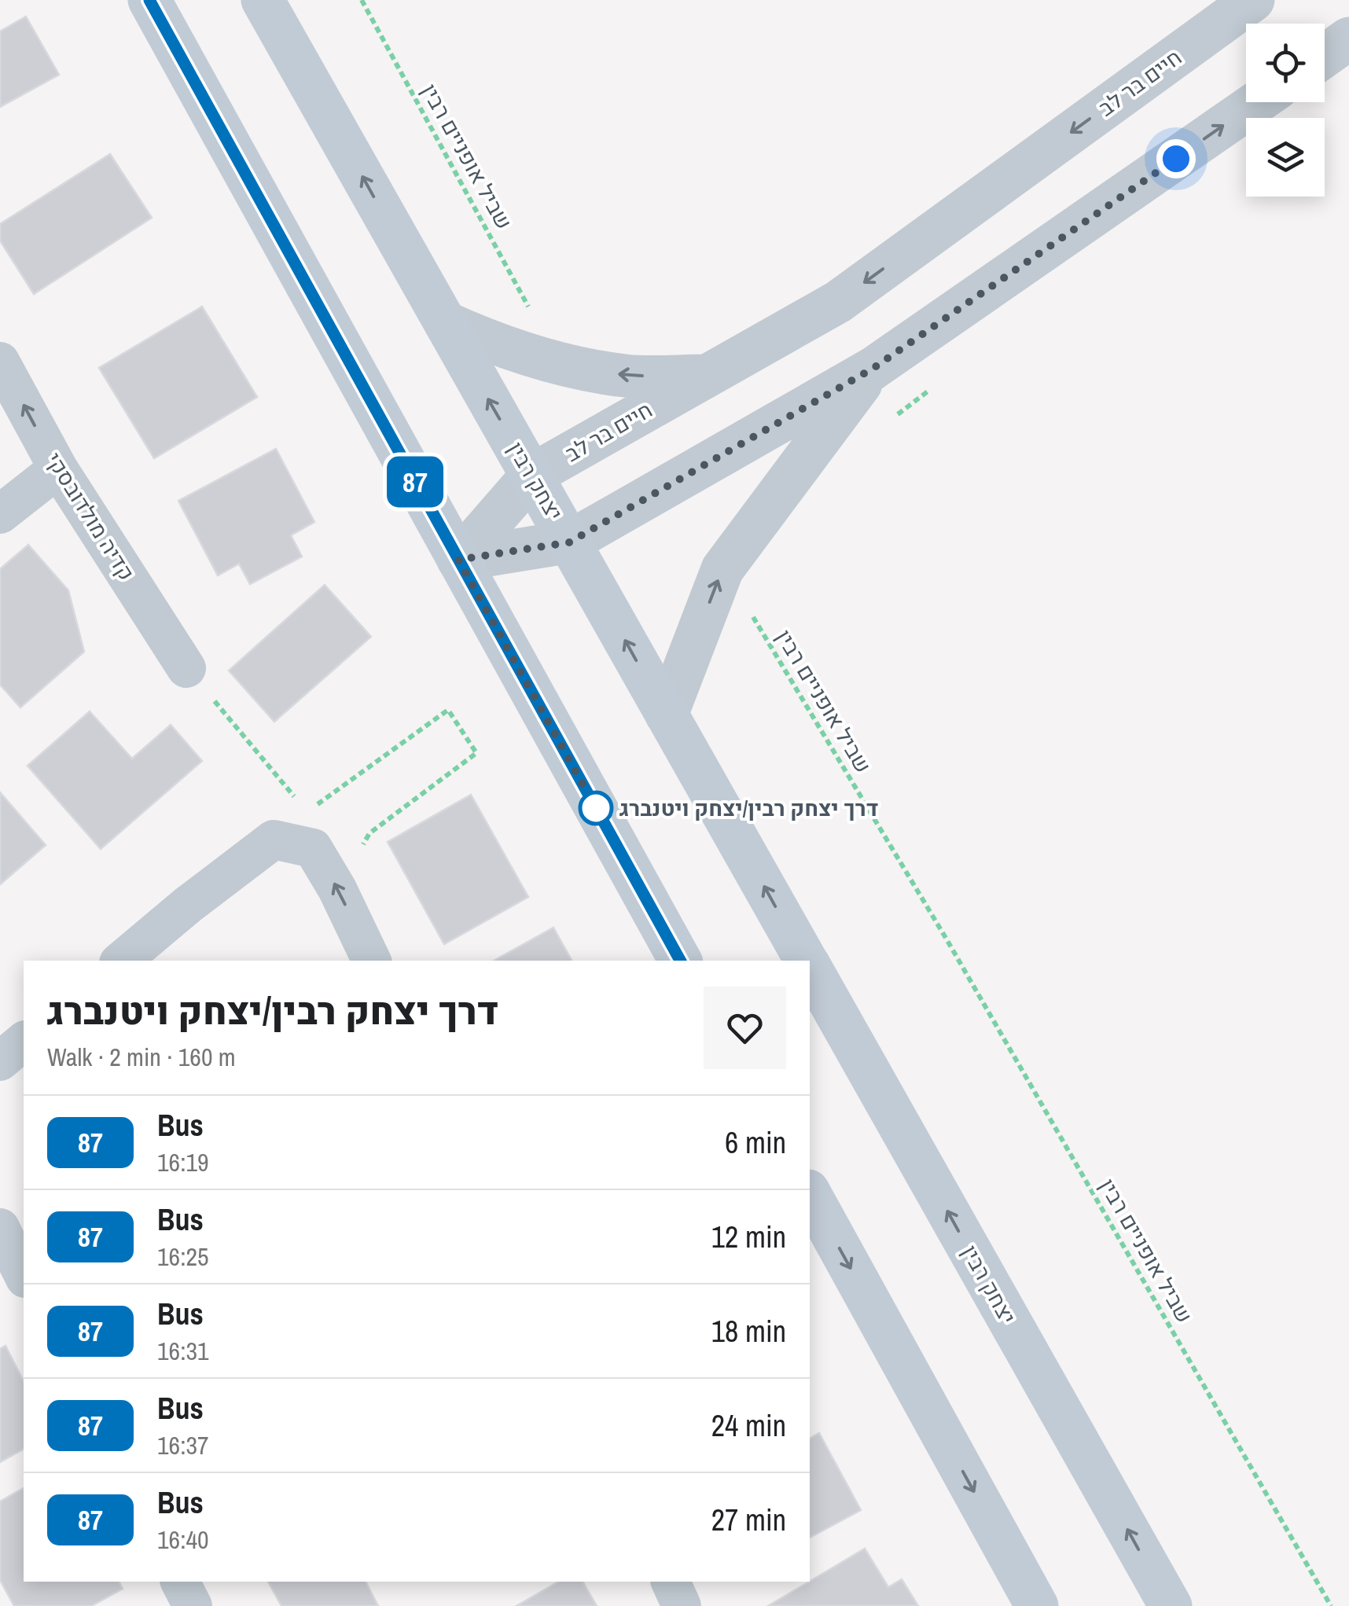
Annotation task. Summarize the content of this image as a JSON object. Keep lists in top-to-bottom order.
{
  "streets": {
    "main road": ["יצחק רבין"],
    "street": ["חיים בר לב", "קדיה מולדובסקי"],
    "path": ["שביל אופניים רבין"]
  },
  "crossings": [
    ["חיים בר לב", "יצחק רבין"]
  ],
  "places": ["דרך יצחק רבין/יצחק ויטנברג"],
  "lines": ["bus line 87"],
  "page": {
    "on_map": "87",
    "heading": ["דרך יצחק רבין/יצחק ויטנברג", "Walk · 2 min · 160 m"],
    "list": [
      {
        "mark": "87",
        "name": "Bus",
        "note": "16:19",
        "value": "6 min"
      },
      {
        "mark": "87",
        "name": "Bus",
        "note": "16:25",
        "value": "12 min"
      },
      {
        "mark": "87",
        "name": "Bus",
        "note": "16:31",
        "value": "18 min"
      },
      {
        "mark": "87",
        "name": "Bus",
        "note": "16:37",
        "value": "24 min"
      },
      {
        "mark": "87",
        "name": "Bus",
        "note": "16:40",
        "value": "27 min"
      }
    ]
  }
}
